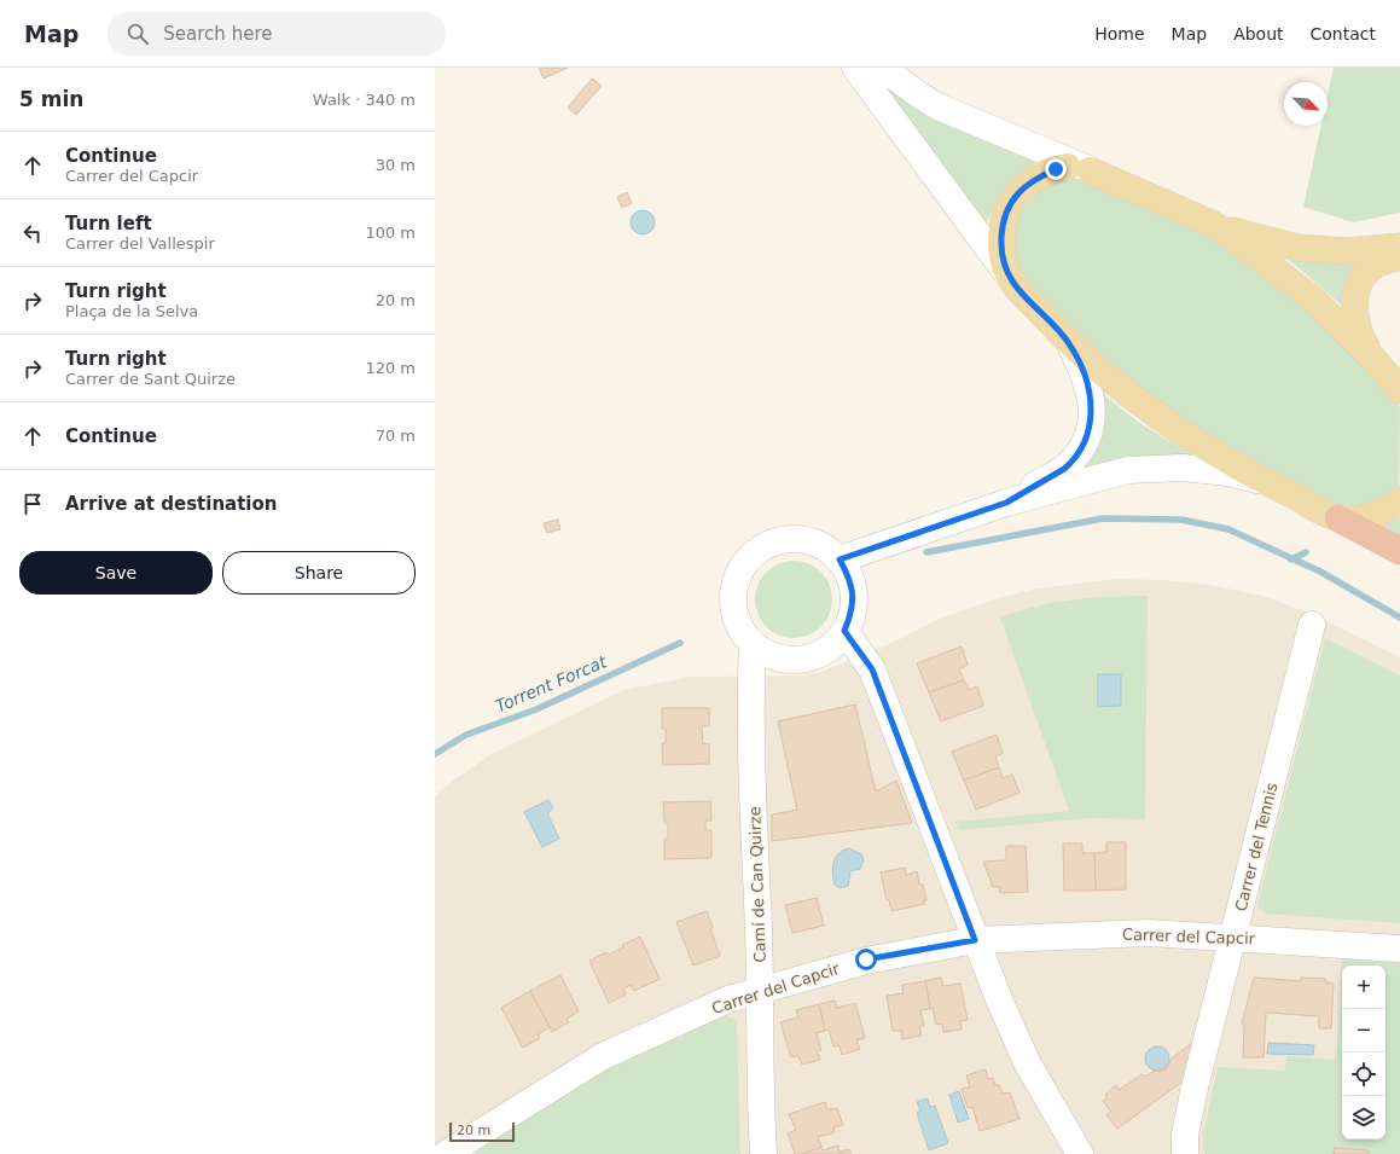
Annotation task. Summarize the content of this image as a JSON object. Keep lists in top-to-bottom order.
{
  "streets": {
    "street": ["Carrer del Tennis", "Camí de Can Quirze", "Carrer del Capcir"]
  },
  "crossings": [
    ["Carrer del Tennis", "Carrer del Capcir"],
    ["Camí de Can Quirze", "Carrer del Capcir"]
  ],
  "water": ["Torrent Forcat"],
  "scale_bar": "20 m",
  "north": "bottom right",
  "page": {
    "header": "Map",
    "search": "Search here",
    "nav": [
      "Home",
      "Map",
      "About",
      "Contact"
    ],
    "heading": ["5 min", "Walk · 340 m"],
    "list": [
      ["Continue", "Carrer del Capcir", "30 m"],
      ["Turn left", "Carrer del Vallespir", "100 m"],
      ["Turn right", "Plaça de la Selva", "20 m"],
      ["Turn right", "Carrer de Sant Quirze", "120 m"],
      ["Continue", "70 m"],
      "Arrive at destination"
    ],
    "buttons": ["Save", "Share"],
    "map_buttons": ["+", "−"],
    "scale": "20 m"
  }
}
